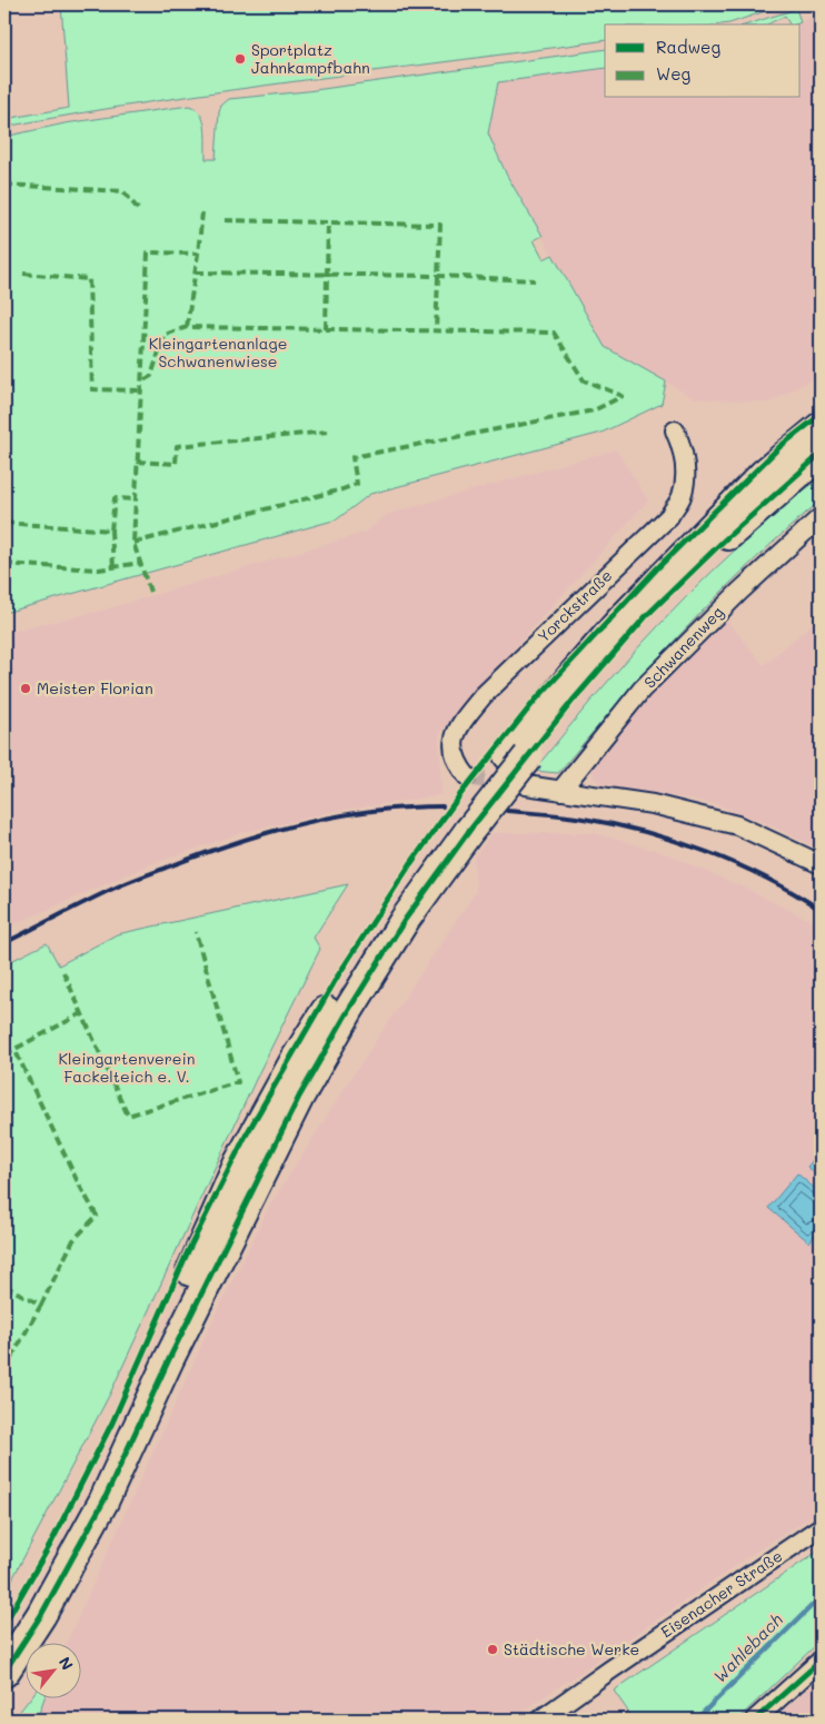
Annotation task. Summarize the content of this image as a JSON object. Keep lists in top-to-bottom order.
{
  "streets": {
    "street": ["Yorckstraße", "Schwanenweg", "Eisenacher Straße"]
  },
  "water": ["Wahlebach"],
  "parks": ["Kleingartenanlage Schwanenwiese", "Kleingartenverein Fackelteich e. V."],
  "places": ["Sportplatz Jahnkampfbahn", "Meister Florian", "Städtische Werke"],
  "legend": ["Radweg", "Weg"],
  "north": "top right"
}
